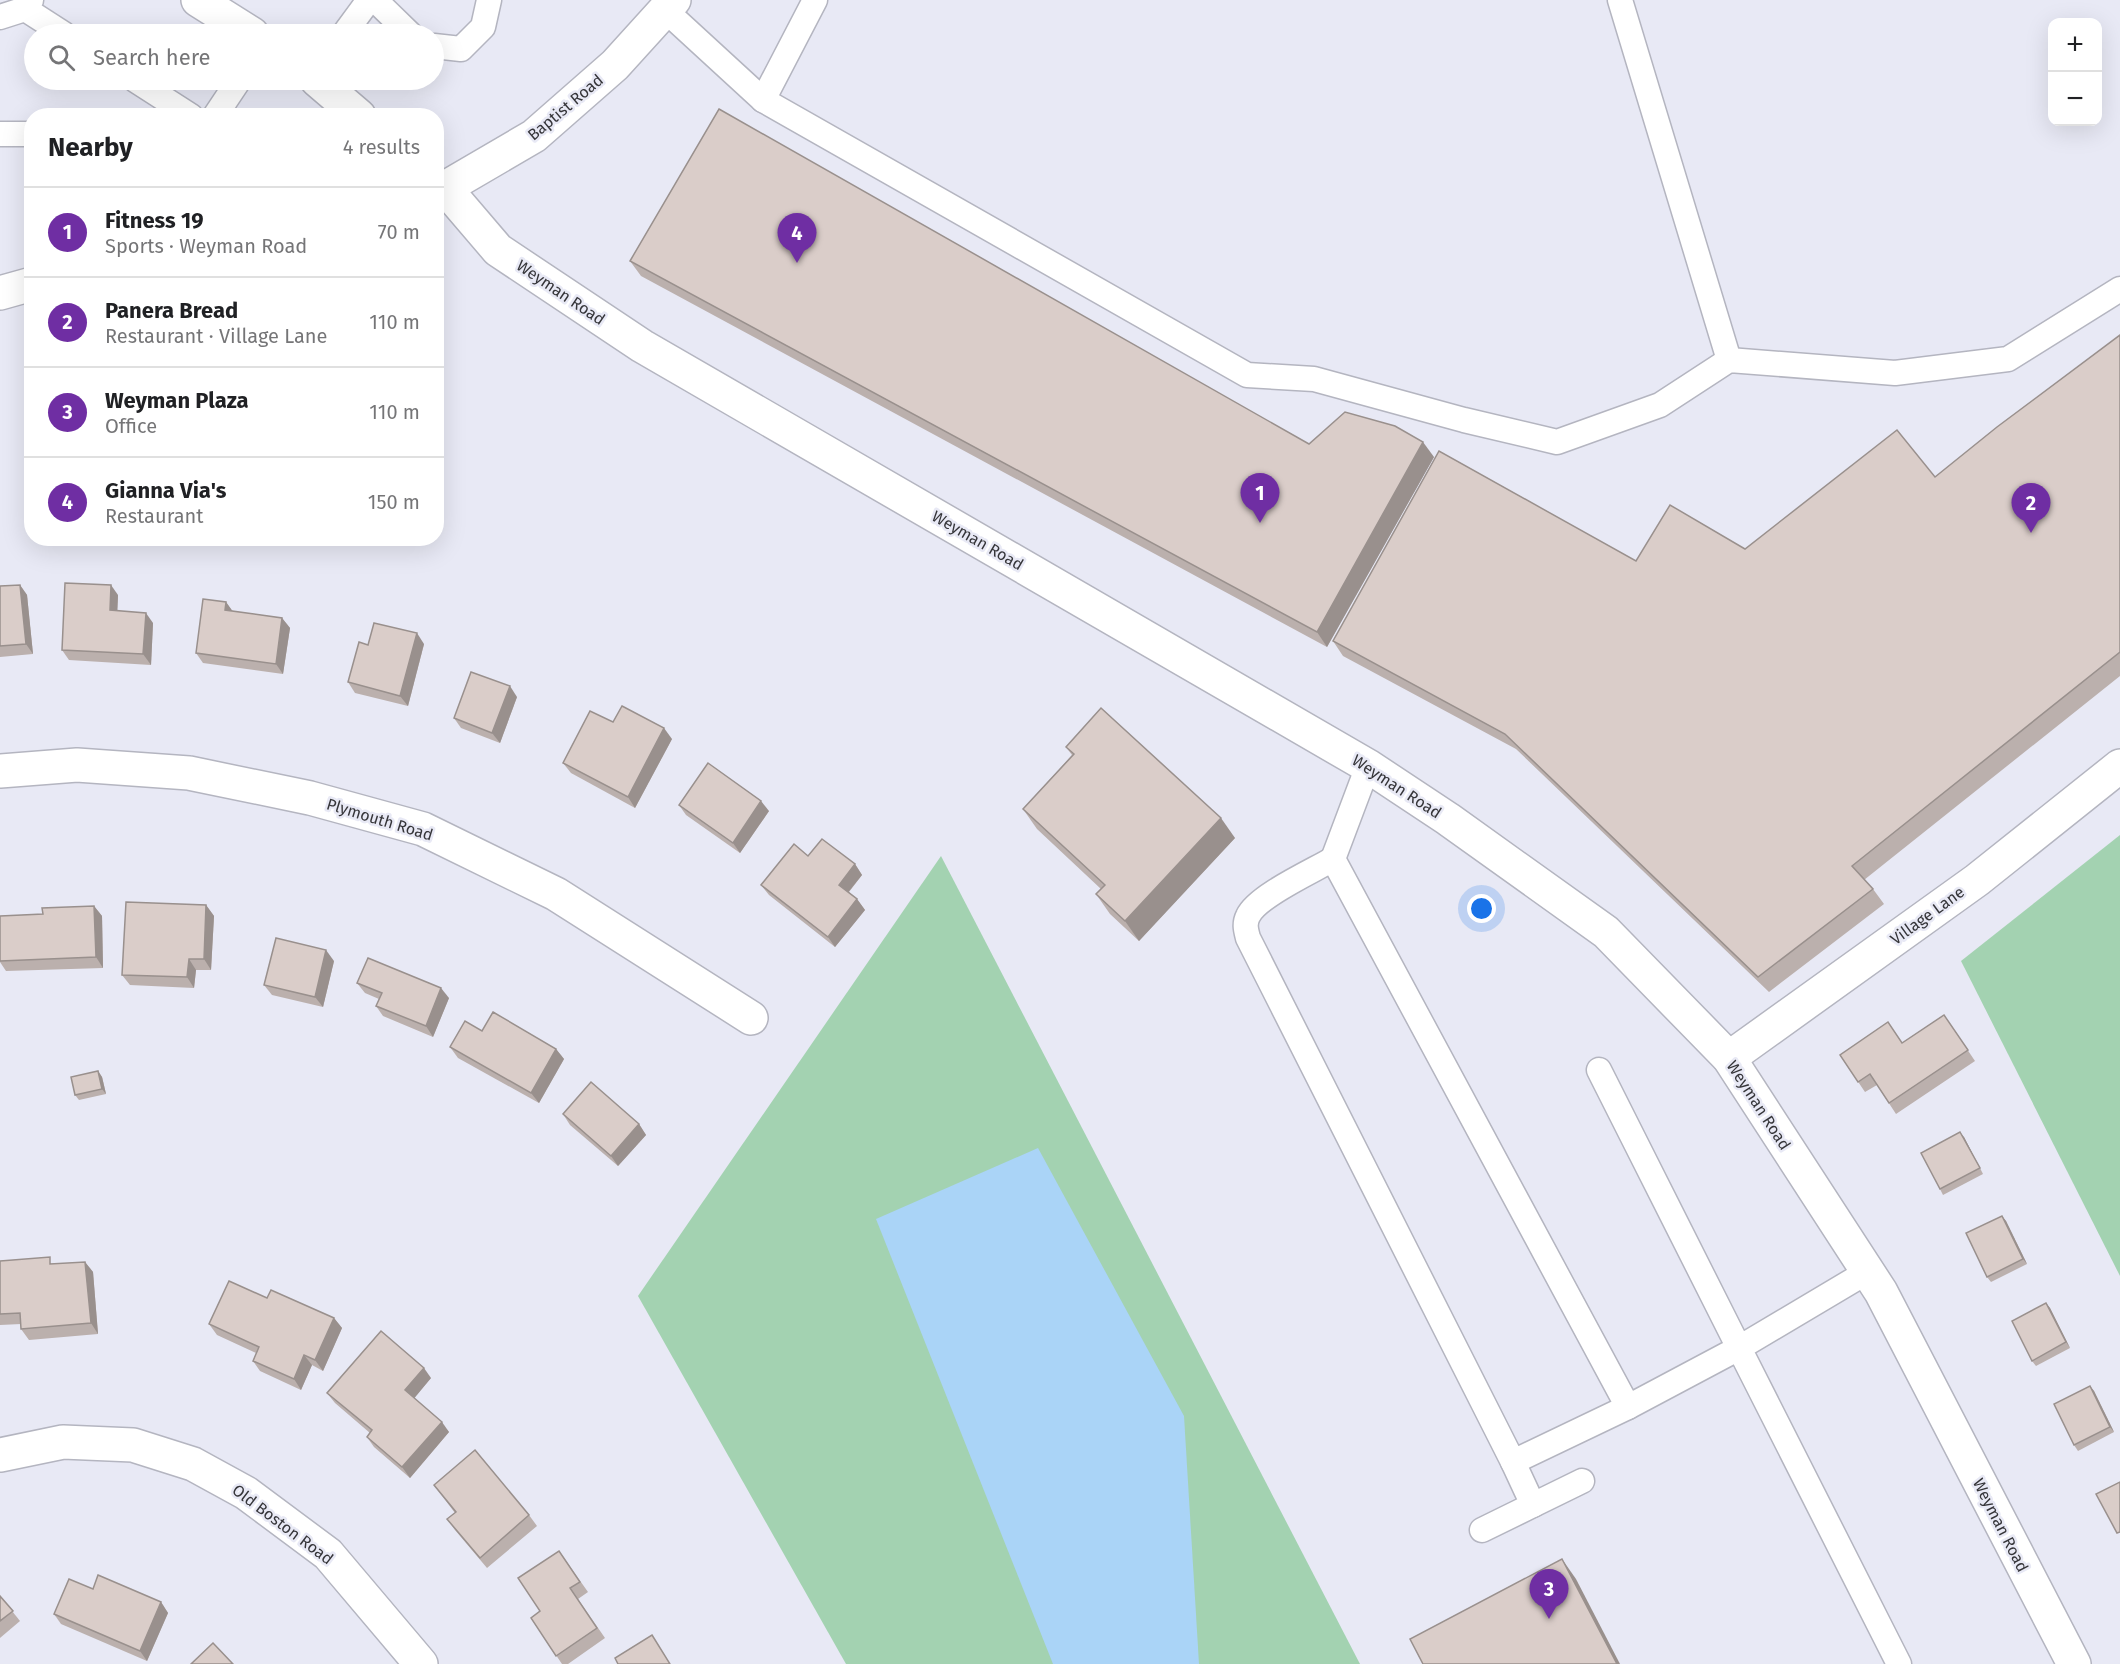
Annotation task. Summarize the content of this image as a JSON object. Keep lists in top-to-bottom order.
{
  "streets": {
    "street": [
      "Baptist Road",
      "Weyman Road",
      "Plymouth Road",
      "Village Lane",
      "Old Boston Road"
    ]
  },
  "crossings": [
    ["Weyman Road", "Village Lane"]
  ],
  "page": {
    "map_buttons": ["+", "−"],
    "search": "Search here",
    "heading": ["Nearby", "4 results"],
    "list": [
      {
        "mark": "1",
        "name": "Fitness 19",
        "note": "Sports · Weyman Road",
        "value": "70 m"
      },
      {
        "mark": "2",
        "name": "Panera Bread",
        "note": "Restaurant · Village Lane",
        "value": "110 m"
      },
      {
        "mark": "3",
        "name": "Weyman Plaza",
        "note": "Office",
        "value": "110 m"
      },
      {
        "mark": "4",
        "name": "Gianna Via's",
        "note": "Restaurant",
        "value": "150 m"
      }
    ],
    "pins": [
      "4",
      "1",
      "2",
      "3"
    ]
  }
}
